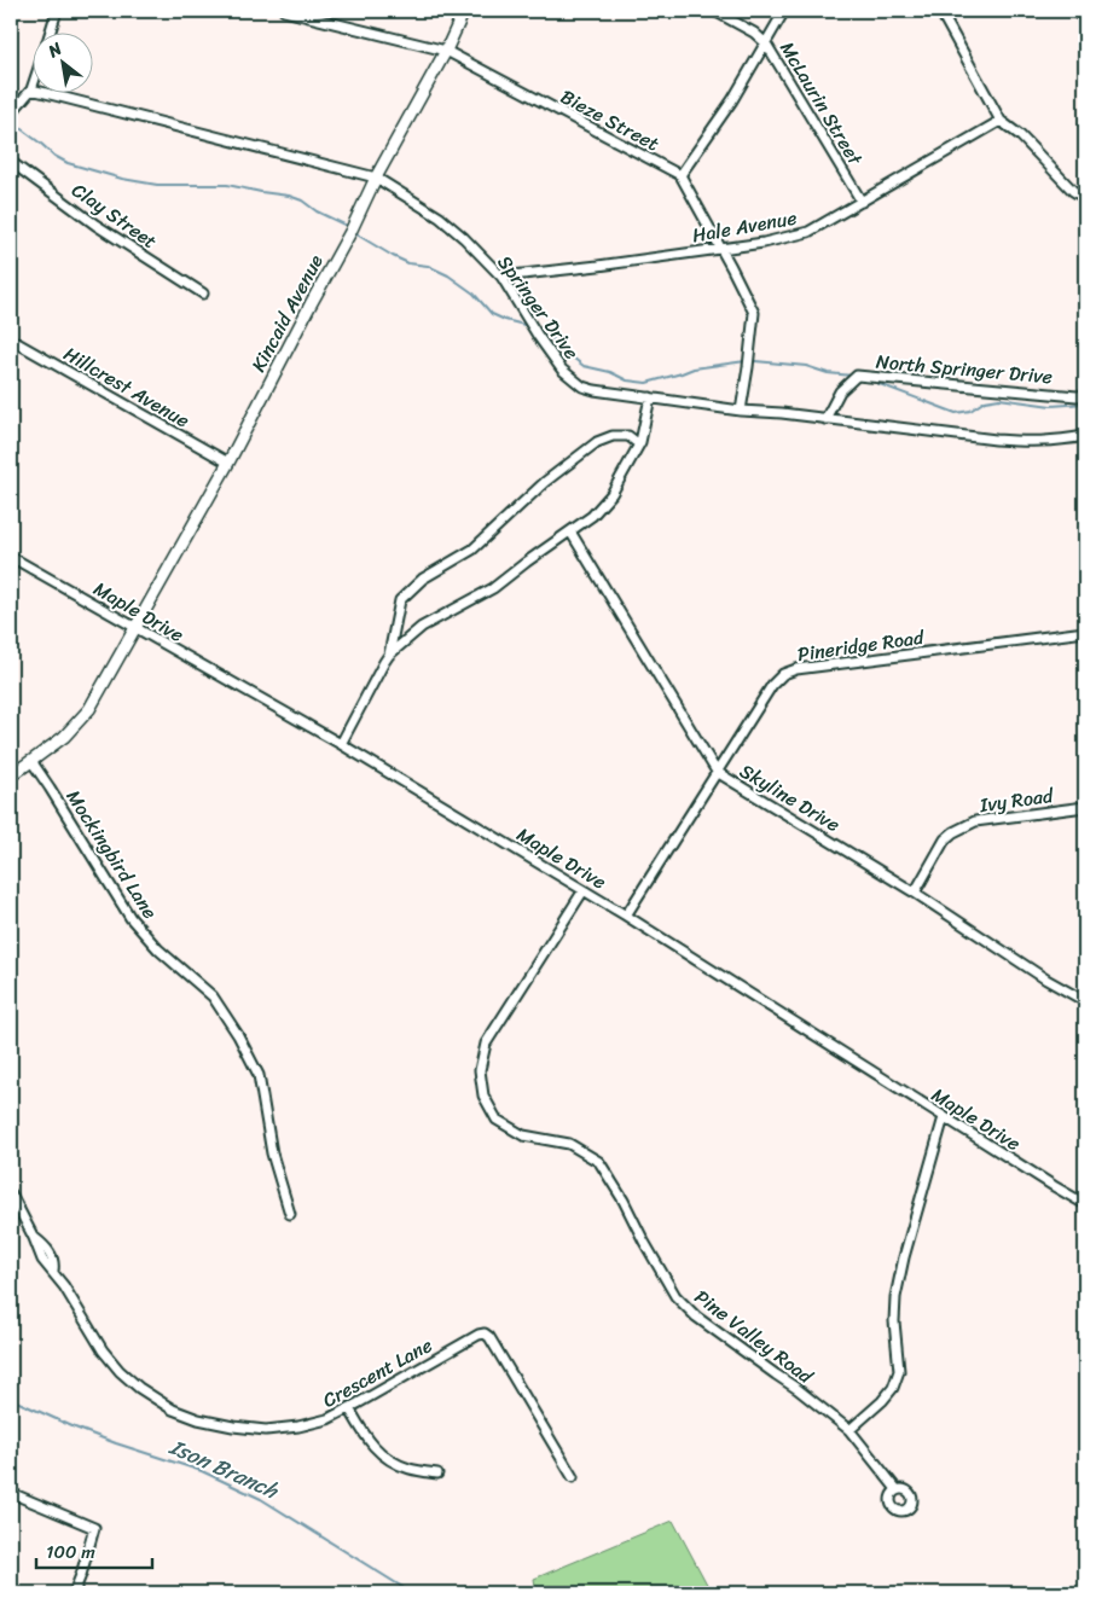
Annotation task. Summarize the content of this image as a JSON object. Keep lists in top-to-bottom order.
{
  "streets": {
    "street": [
      "McLaurin Street",
      "Bieze Street",
      "Clay Street",
      "Hale Avenue",
      "Springer Drive",
      "Kincaid Avenue",
      "North Springer Drive",
      "Hillcrest Avenue",
      "Maple Drive",
      "Pineridge Road",
      "Skyline Drive",
      "Ivy Road",
      "Mockingbird Lane",
      "Pine Valley Road",
      "Crescent Lane"
    ]
  },
  "crossings": [
    ["McLaurin Street", "Hale Avenue"],
    ["Bieze Street", "Kincaid Avenue"],
    ["Hale Avenue", "Springer Drive"],
    ["Springer Drive", "Kincaid Avenue"],
    ["Springer Drive", "North Springer Drive"],
    ["Kincaid Avenue", "Hillcrest Avenue"],
    ["Kincaid Avenue", "Maple Drive"],
    ["Kincaid Avenue", "Mockingbird Lane"],
    ["Maple Drive", "Pineridge Road"],
    ["Maple Drive", "Pine Valley Road"],
    ["Pineridge Road", "Skyline Drive"],
    ["Skyline Drive", "Ivy Road"]
  ],
  "water": ["Ison Branch"],
  "scale_bar": "100 m",
  "north": "top left"
}
